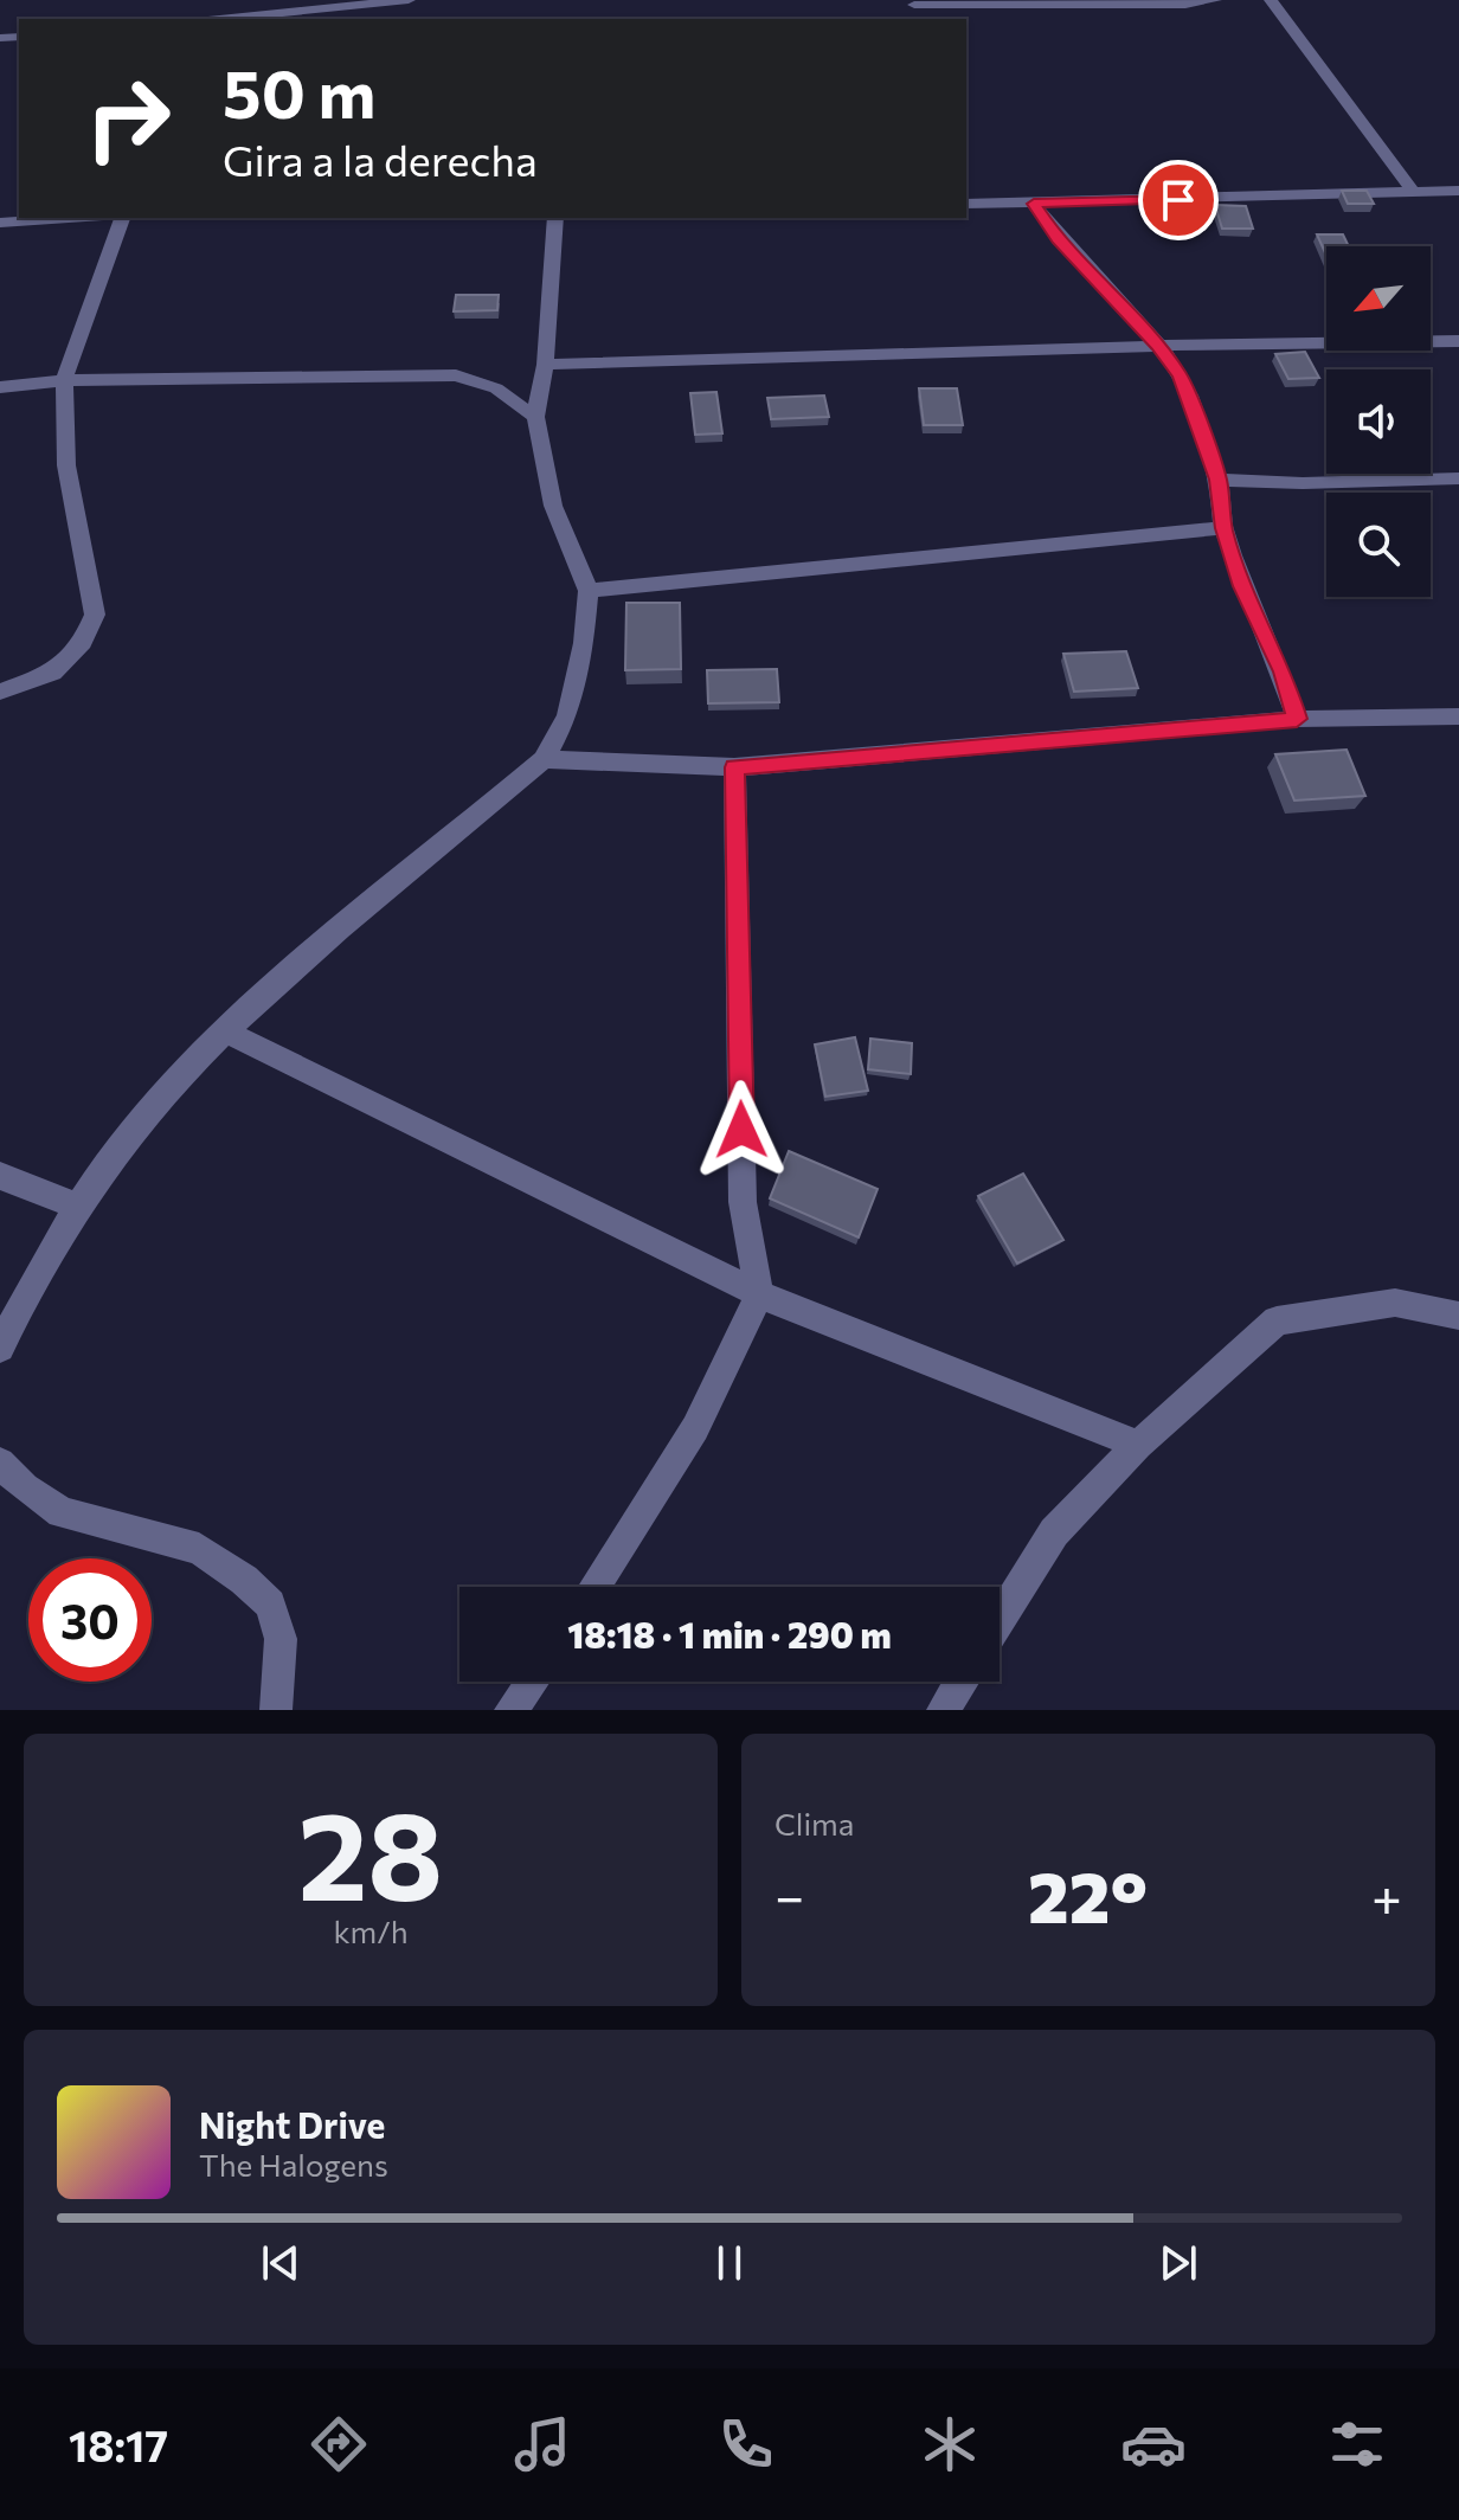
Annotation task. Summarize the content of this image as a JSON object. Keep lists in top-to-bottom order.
{
  "north": "bottom left",
  "page": {
    "turn": ["50 m", "Gira a la derecha"],
    "limit": "30",
    "trip": "18:18 · 1 min · 290 m",
    "tile": [
      ["28", "km/h"],
      "Clima"
    ],
    "heat": ["−", "22°", "+"],
    "song": ["Night Drive", "The Halogens"],
    "tabs": "18:17"
  }
}
